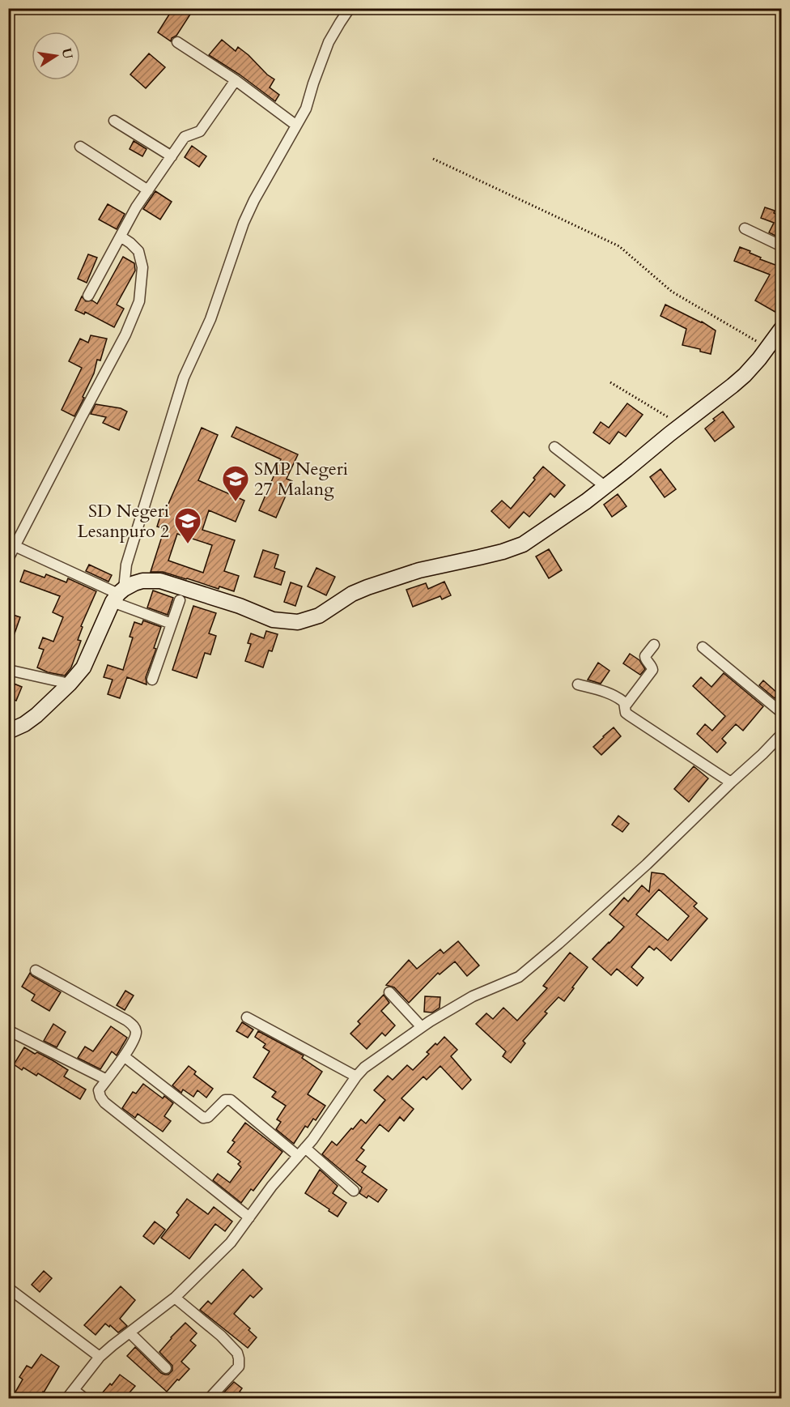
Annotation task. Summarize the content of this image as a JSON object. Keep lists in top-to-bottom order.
{
  "places": {
    "school or university": ["SMP Negeri 27 Malang", "SD Negeri Lesanpuro 2"]
  },
  "north": "right"
}
